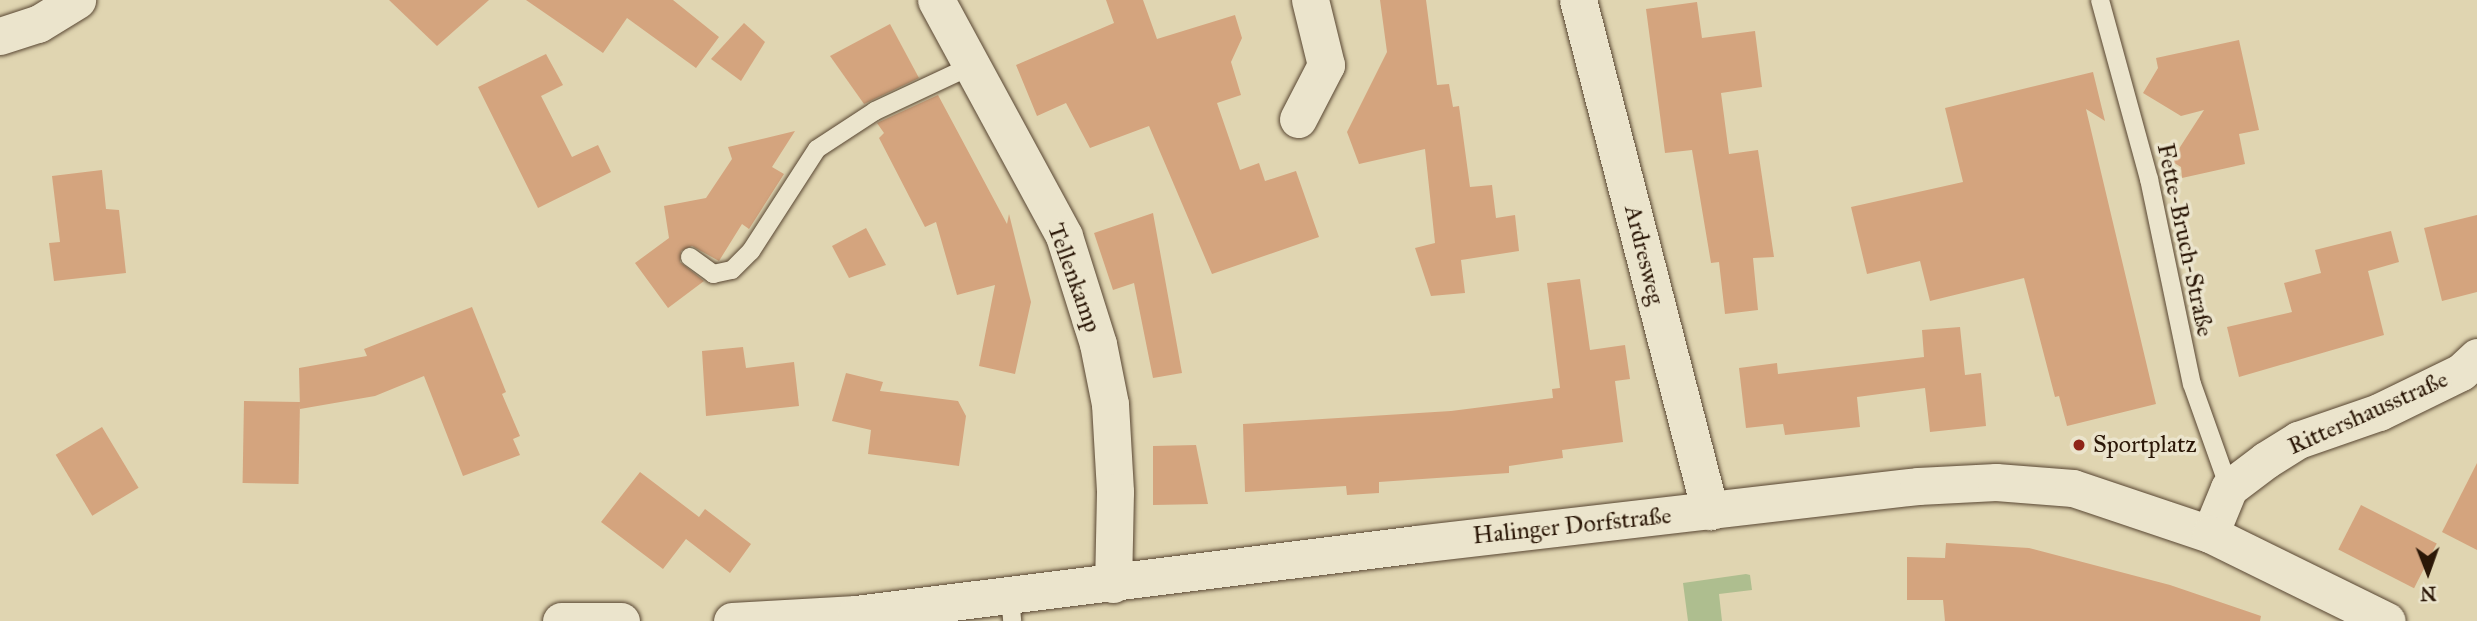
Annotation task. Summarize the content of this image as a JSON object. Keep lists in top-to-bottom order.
{
  "streets": {
    "street": [
      "Ardresweg",
      "Tellenkamp",
      "Rittershausstraße",
      "Halinger Dorfstraße"
    ],
    "lane": ["Fette-Bruch-Straße"]
  },
  "crossings": [
    ["Fette-Bruch-Straße", "Rittershausstraße"],
    ["Ardresweg", "Halinger Dorfstraße"],
    ["Tellenkamp", "Halinger Dorfstraße"]
  ],
  "places": ["Sportplatz"],
  "north": "bottom"
}
